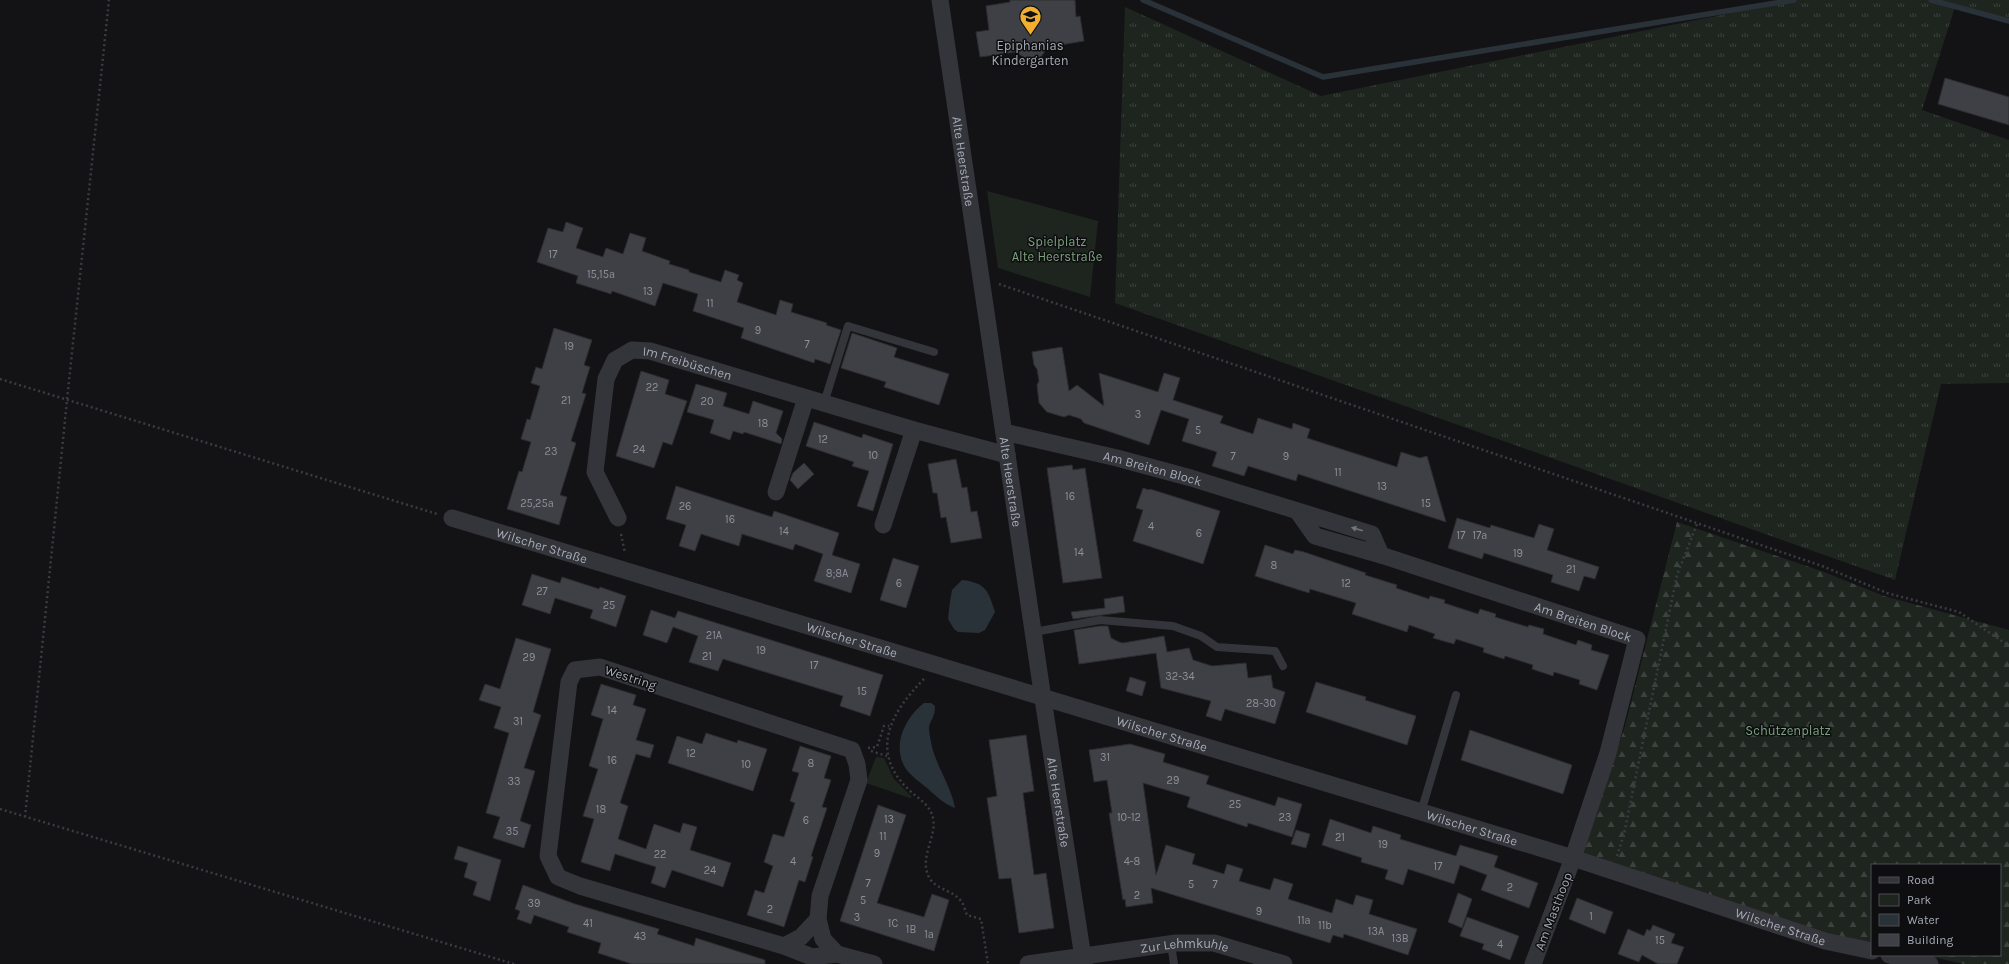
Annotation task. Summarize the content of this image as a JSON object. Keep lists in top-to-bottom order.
{
  "streets": {
    "street": [
      "Alte Heerstraße",
      "Im Freibüschen",
      "Am Breiten Block",
      "Wilscher Straße",
      "Westring",
      "Am Masthoop",
      "Zur Lehmkuhle"
    ]
  },
  "crossings": [
    ["Alte Heerstraße", "Im Freibüschen"],
    ["Alte Heerstraße", "Am Breiten Block"],
    ["Alte Heerstraße", "Wilscher Straße"],
    ["Alte Heerstraße", "Zur Lehmkuhle"],
    ["Am Breiten Block", "Wilscher Straße"],
    ["Am Breiten Block", "Am Masthoop"],
    ["Wilscher Straße", "Am Masthoop"]
  ],
  "parks": ["Spielplatz Alte Heerstraße", "Schützenplatz"],
  "places": {
    "school or university": ["Epiphanias Kindergarten"]
  },
  "house_numbers": [
    "17",
    "15,15a",
    "13",
    "11",
    "9",
    "7",
    "19",
    "22",
    "21",
    "20",
    "3",
    "18",
    "5",
    "12",
    "24",
    "23",
    "10",
    "7",
    "9",
    "11",
    "13",
    "16",
    "25,25a",
    "15",
    "26",
    "16",
    "4",
    "14",
    "6",
    "17",
    "17a",
    "14",
    "19",
    "8",
    "21",
    "8;8A",
    "6",
    "12",
    "27",
    "25",
    "21A",
    "19",
    "21",
    "29",
    "17",
    "32-34",
    "15",
    "28-30",
    "14",
    "31",
    "12",
    "31",
    "16",
    "8",
    "10",
    "29",
    "33",
    "25",
    "18",
    "10-12",
    "23",
    "13",
    "6",
    "35",
    "11",
    "21",
    "19",
    "9",
    "22",
    "4",
    "4-8",
    "17",
    "24",
    "7",
    "5",
    "7",
    "2",
    "2",
    "5",
    "39",
    "2",
    "9",
    "1",
    "3",
    "11a",
    "41",
    "1C",
    "11b",
    "1B",
    "13A",
    "1a",
    "43",
    "13B",
    "15",
    "4"
  ],
  "legend": [
    "Road",
    "Park",
    "Water",
    "Building"
  ]
}
